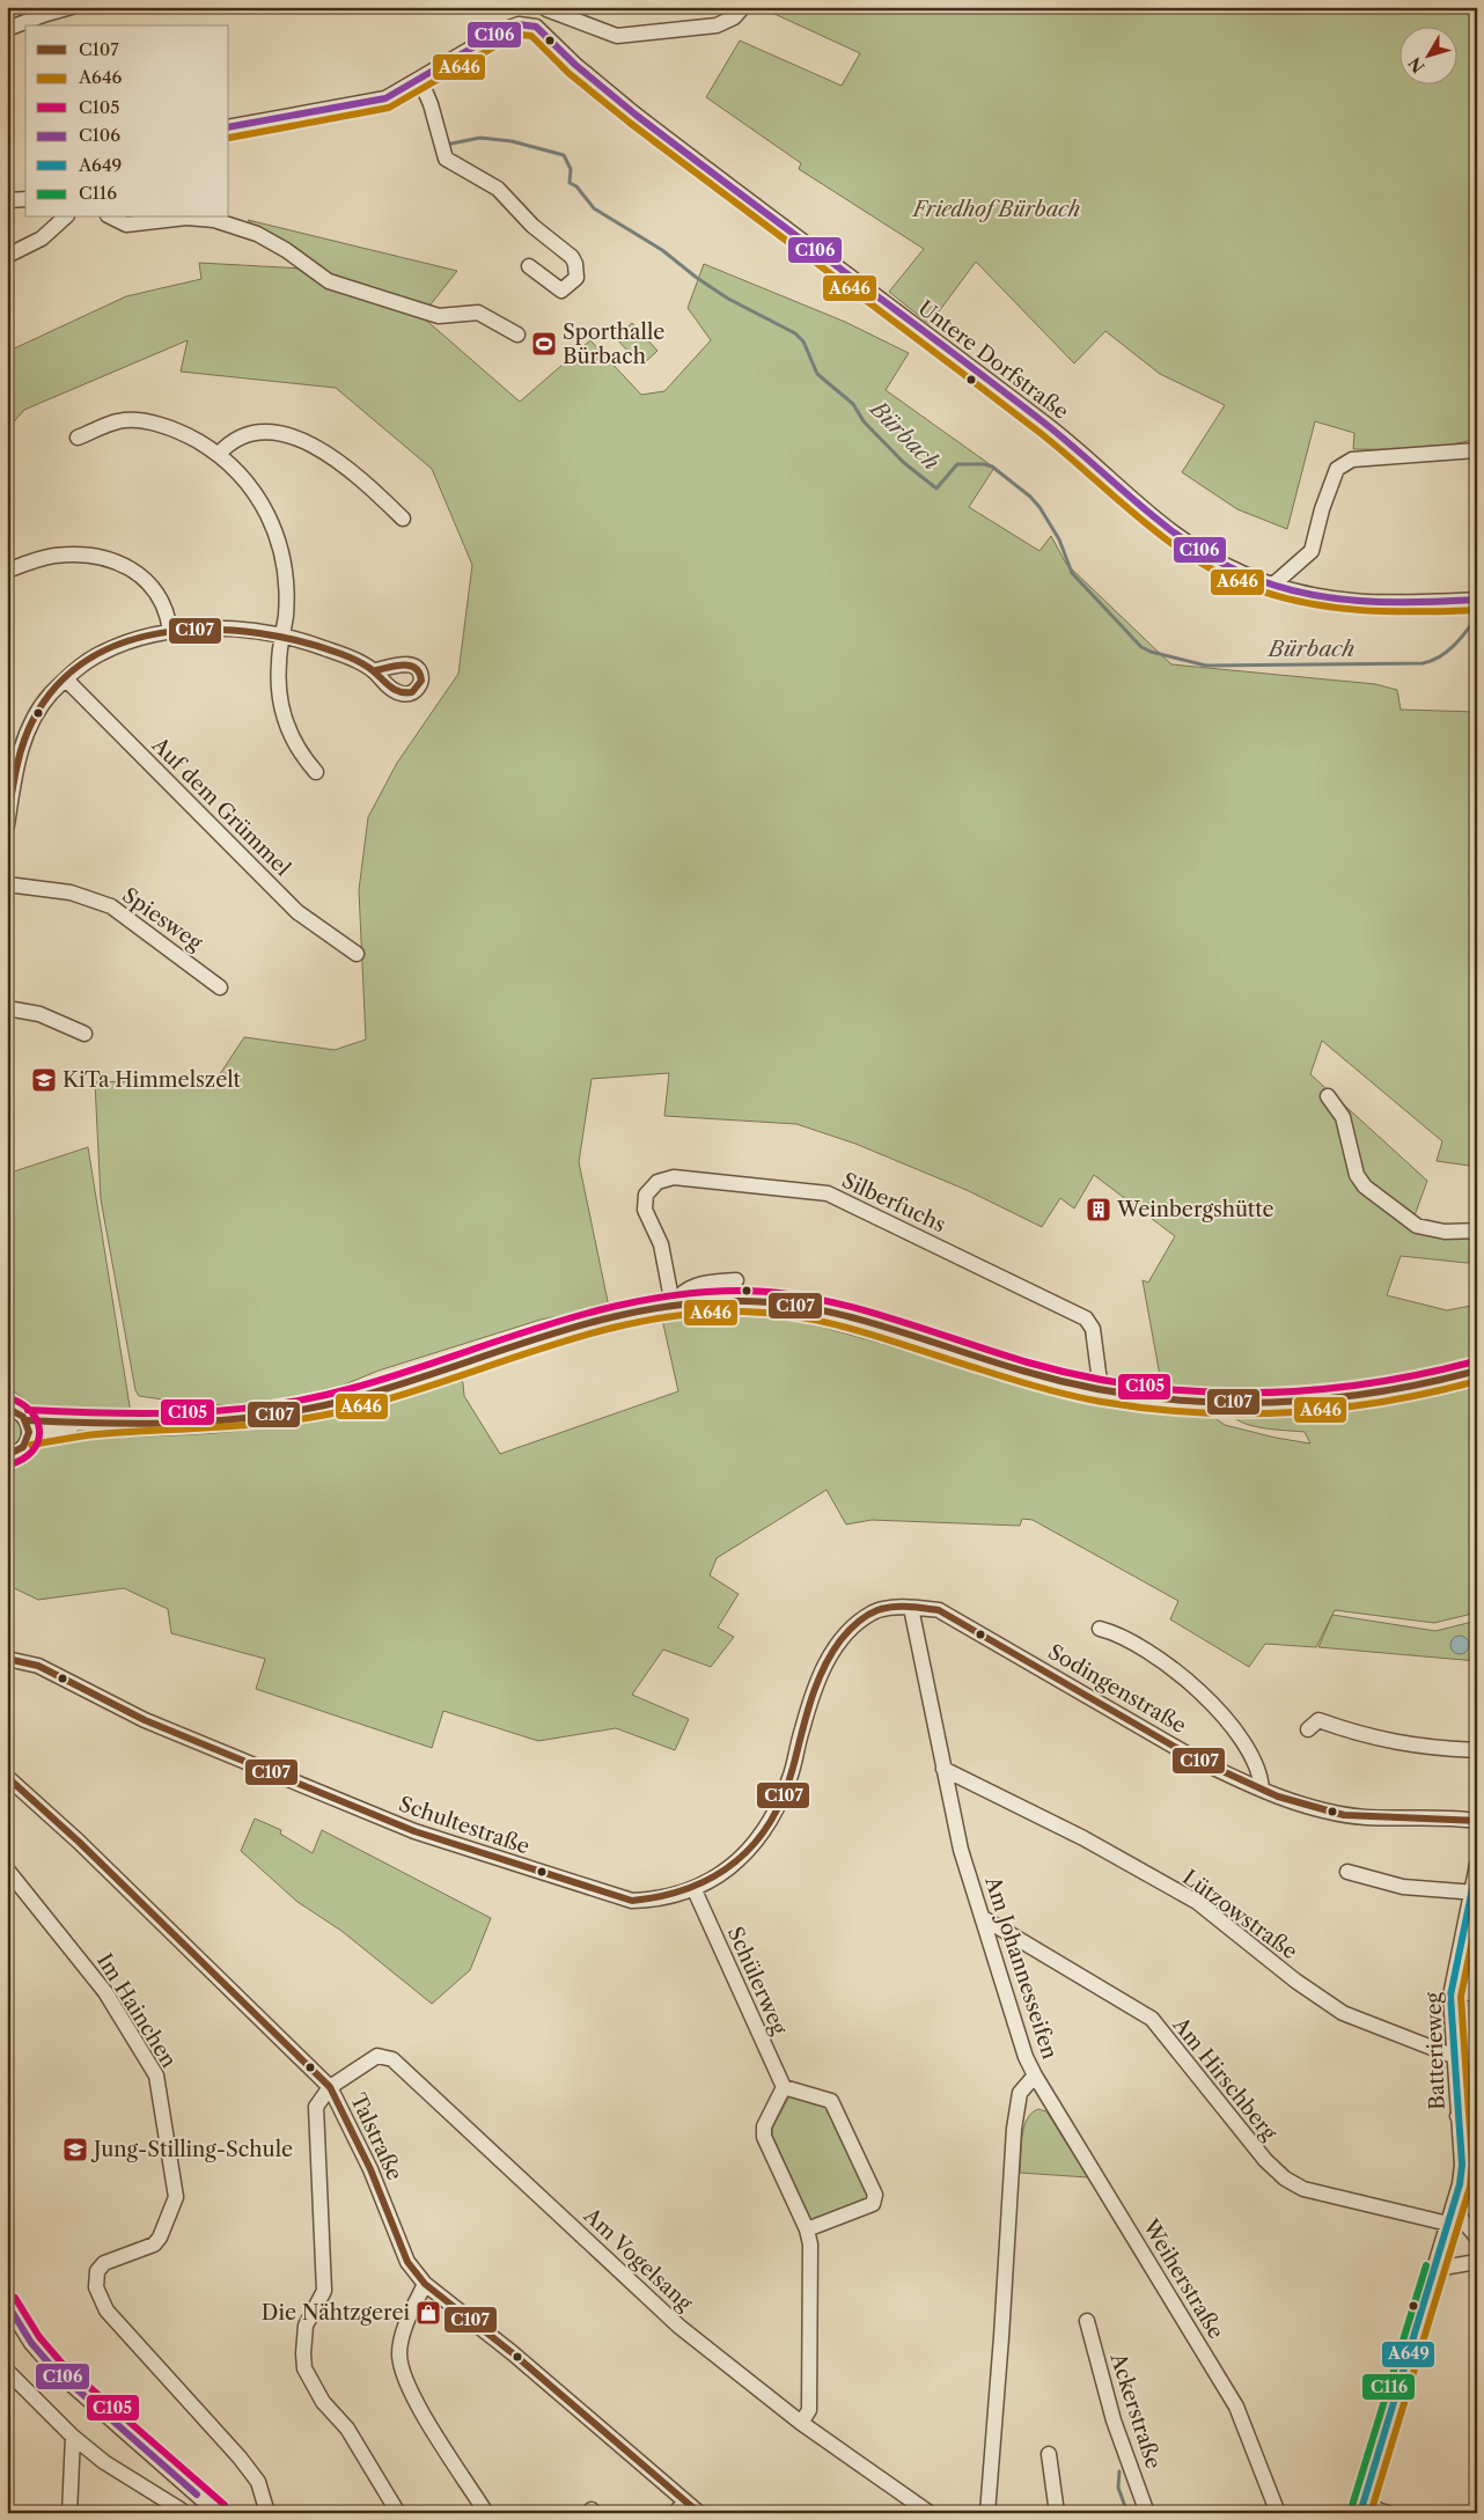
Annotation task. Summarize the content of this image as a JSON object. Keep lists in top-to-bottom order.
{
  "streets": {
    "street": [
      "Untere Dorfstraße",
      "Auf dem Grümmel",
      "Spiesweg",
      "Silberfuchs",
      "Sodingenstraße",
      "Schultestraße",
      "Lützowstraße",
      "Am Johannesseifen",
      "Schülerweg",
      "Im Hainchen",
      "Batterieweg",
      "Am Hirschberg",
      "Talstraße",
      "Am Vogelsang",
      "Weiherstraße",
      "Ackerstraße"
    ]
  },
  "crossings": [
    ["Sodingenstraße", "Schultestraße"],
    ["Sodingenstraße", "Am Johannesseifen"],
    ["Schultestraße", "Am Johannesseifen"],
    ["Schultestraße", "Schülerweg"],
    ["Lützowstraße", "Am Johannesseifen"],
    ["Lützowstraße", "Batterieweg"],
    ["Am Johannesseifen", "Am Hirschberg"],
    ["Am Johannesseifen", "Weiherstraße"],
    ["Batterieweg", "Am Hirschberg"],
    ["Talstraße", "Am Vogelsang"]
  ],
  "water": ["Bürbach"],
  "parks": ["Friedhof Bürbach"],
  "places": {
    "sports": ["Sporthalle Bürbach"],
    "school or university": ["KiTa Himmelszelt", "Jung-Stilling-Schule"],
    "building": ["Weinbergshütte"],
    "shop": ["Die Nähtzgerei"]
  },
  "lines": [
    "transit line C106",
    "transit line A646",
    "transit line C107",
    "transit line C105",
    "transit line A649",
    "transit line C116"
  ],
  "legend": [
    "C107",
    "A646",
    "C105",
    "C106",
    "A649",
    "C116"
  ],
  "north": "bottom left"
}
